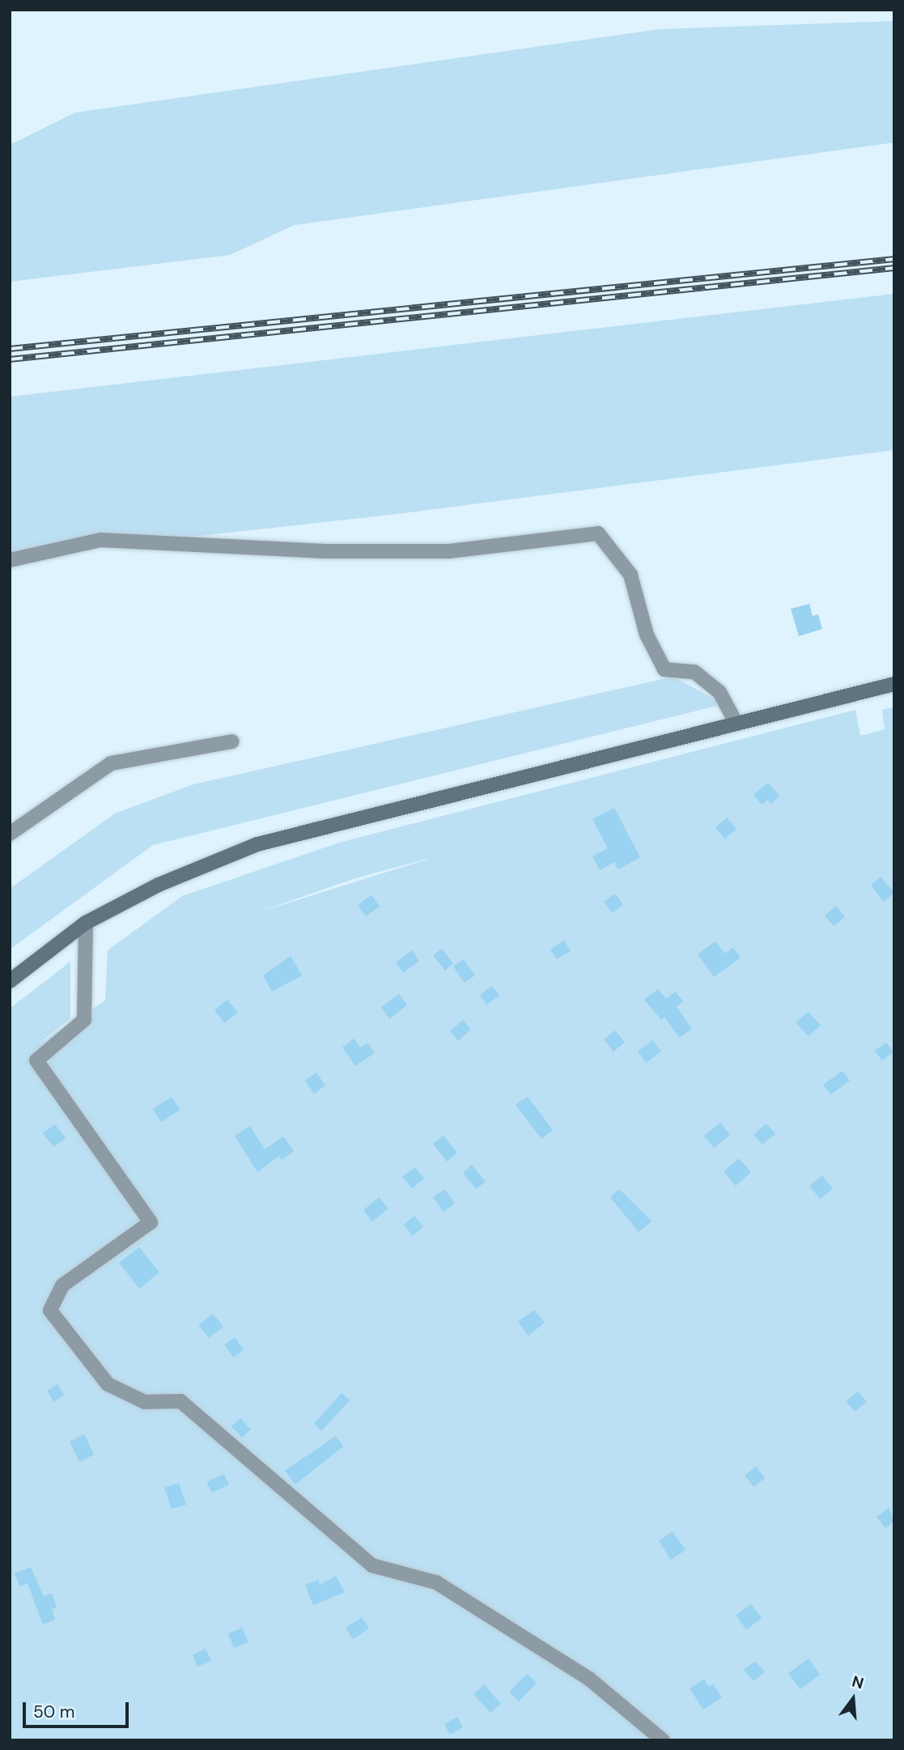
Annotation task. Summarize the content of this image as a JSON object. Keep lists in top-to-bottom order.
{
  "scale_bar": "50 m",
  "north": "top"
}
